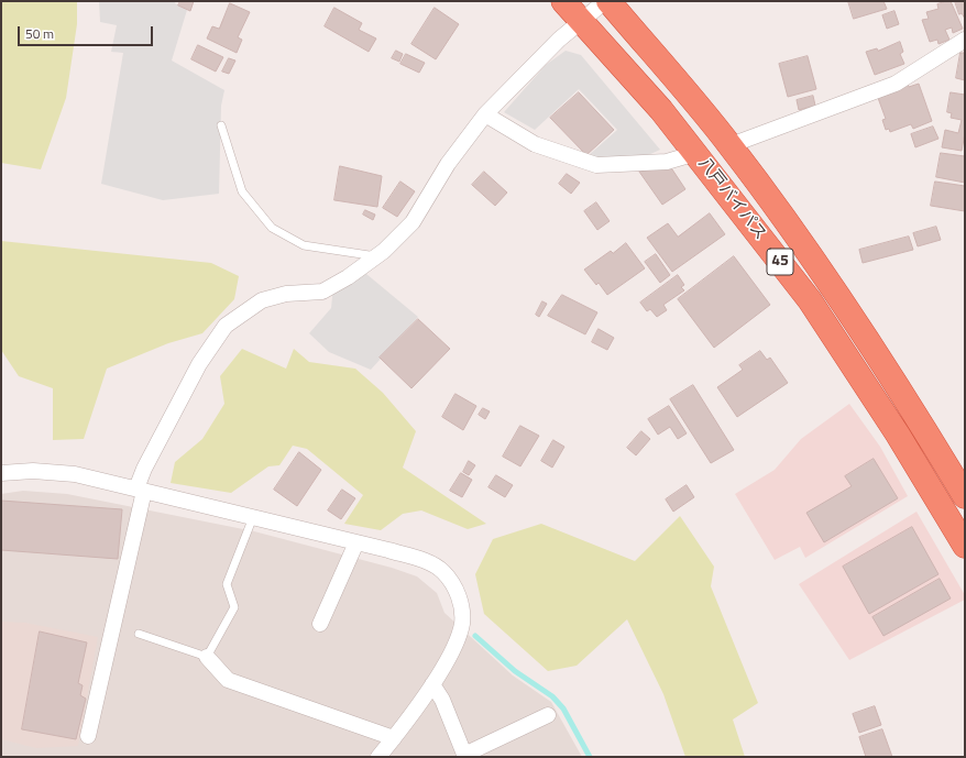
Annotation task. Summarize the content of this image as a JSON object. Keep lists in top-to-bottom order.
{
  "streets": {
    "highway": ["八戸バイパス", "45"]
  },
  "scale_bar": "50 m"
}
